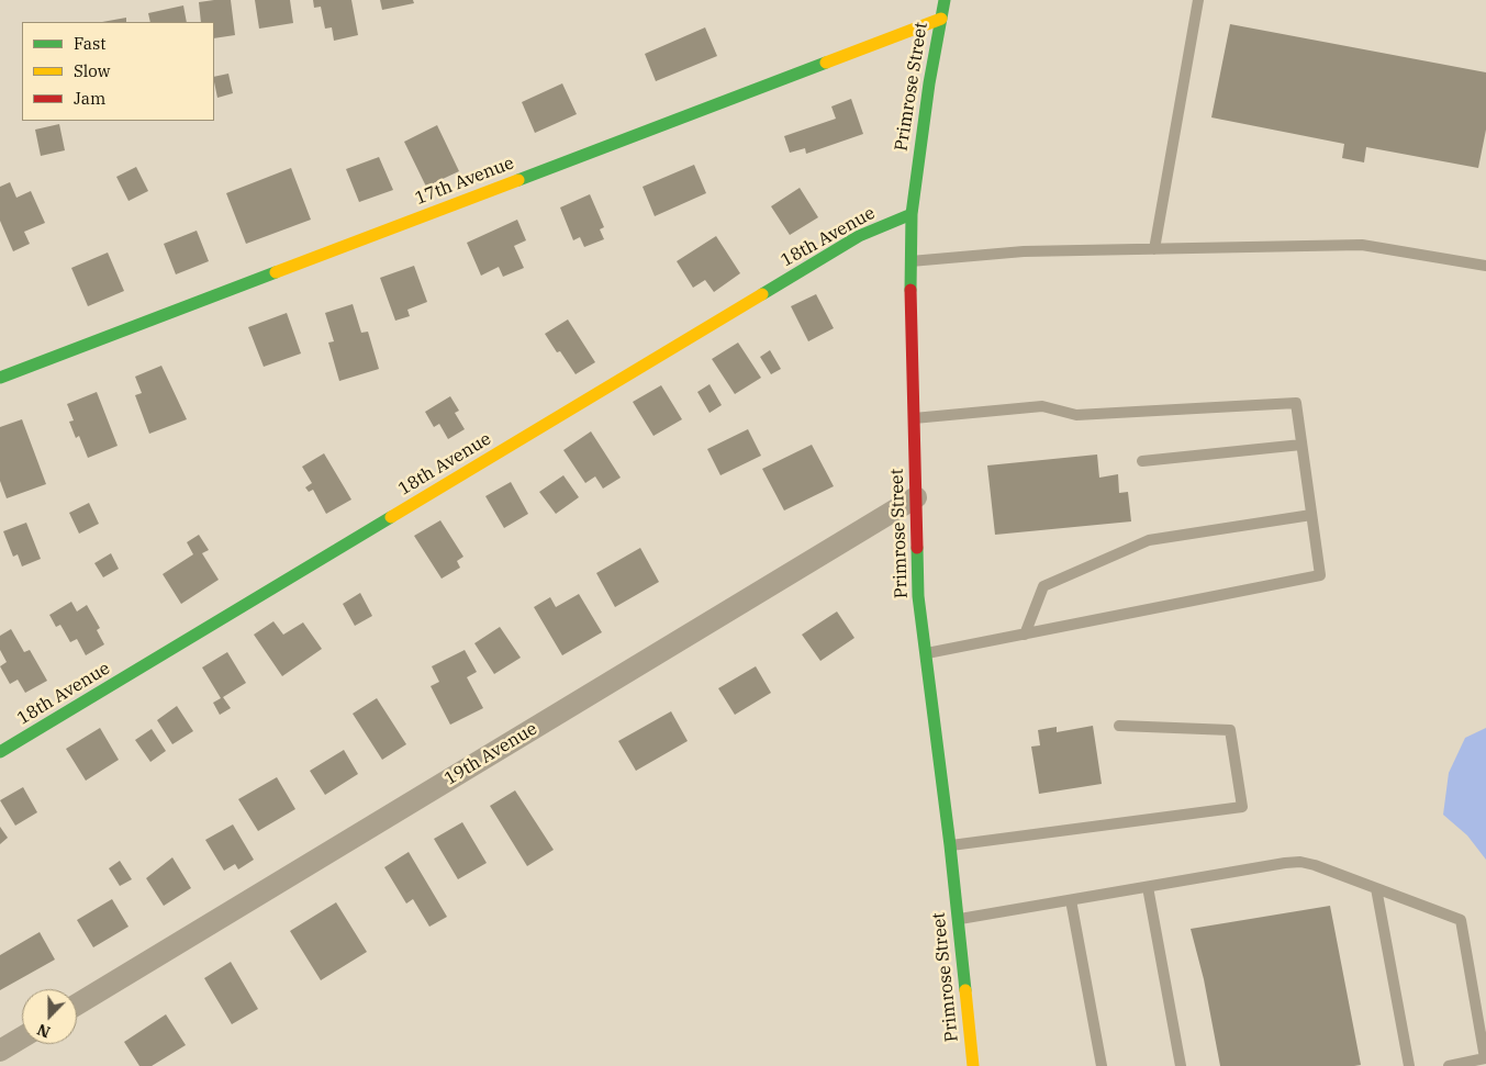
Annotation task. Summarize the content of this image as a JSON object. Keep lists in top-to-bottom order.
{
  "streets": {
    "street": [
      "Primrose Street",
      "17th Avenue",
      "18th Avenue",
      "19th Avenue"
    ]
  },
  "crossings": [
    ["Primrose Street", "17th Avenue"],
    ["Primrose Street", "18th Avenue"],
    ["Primrose Street", "19th Avenue"]
  ],
  "legend": ["Fast", "Slow", "Jam"],
  "north": "bottom"
}
